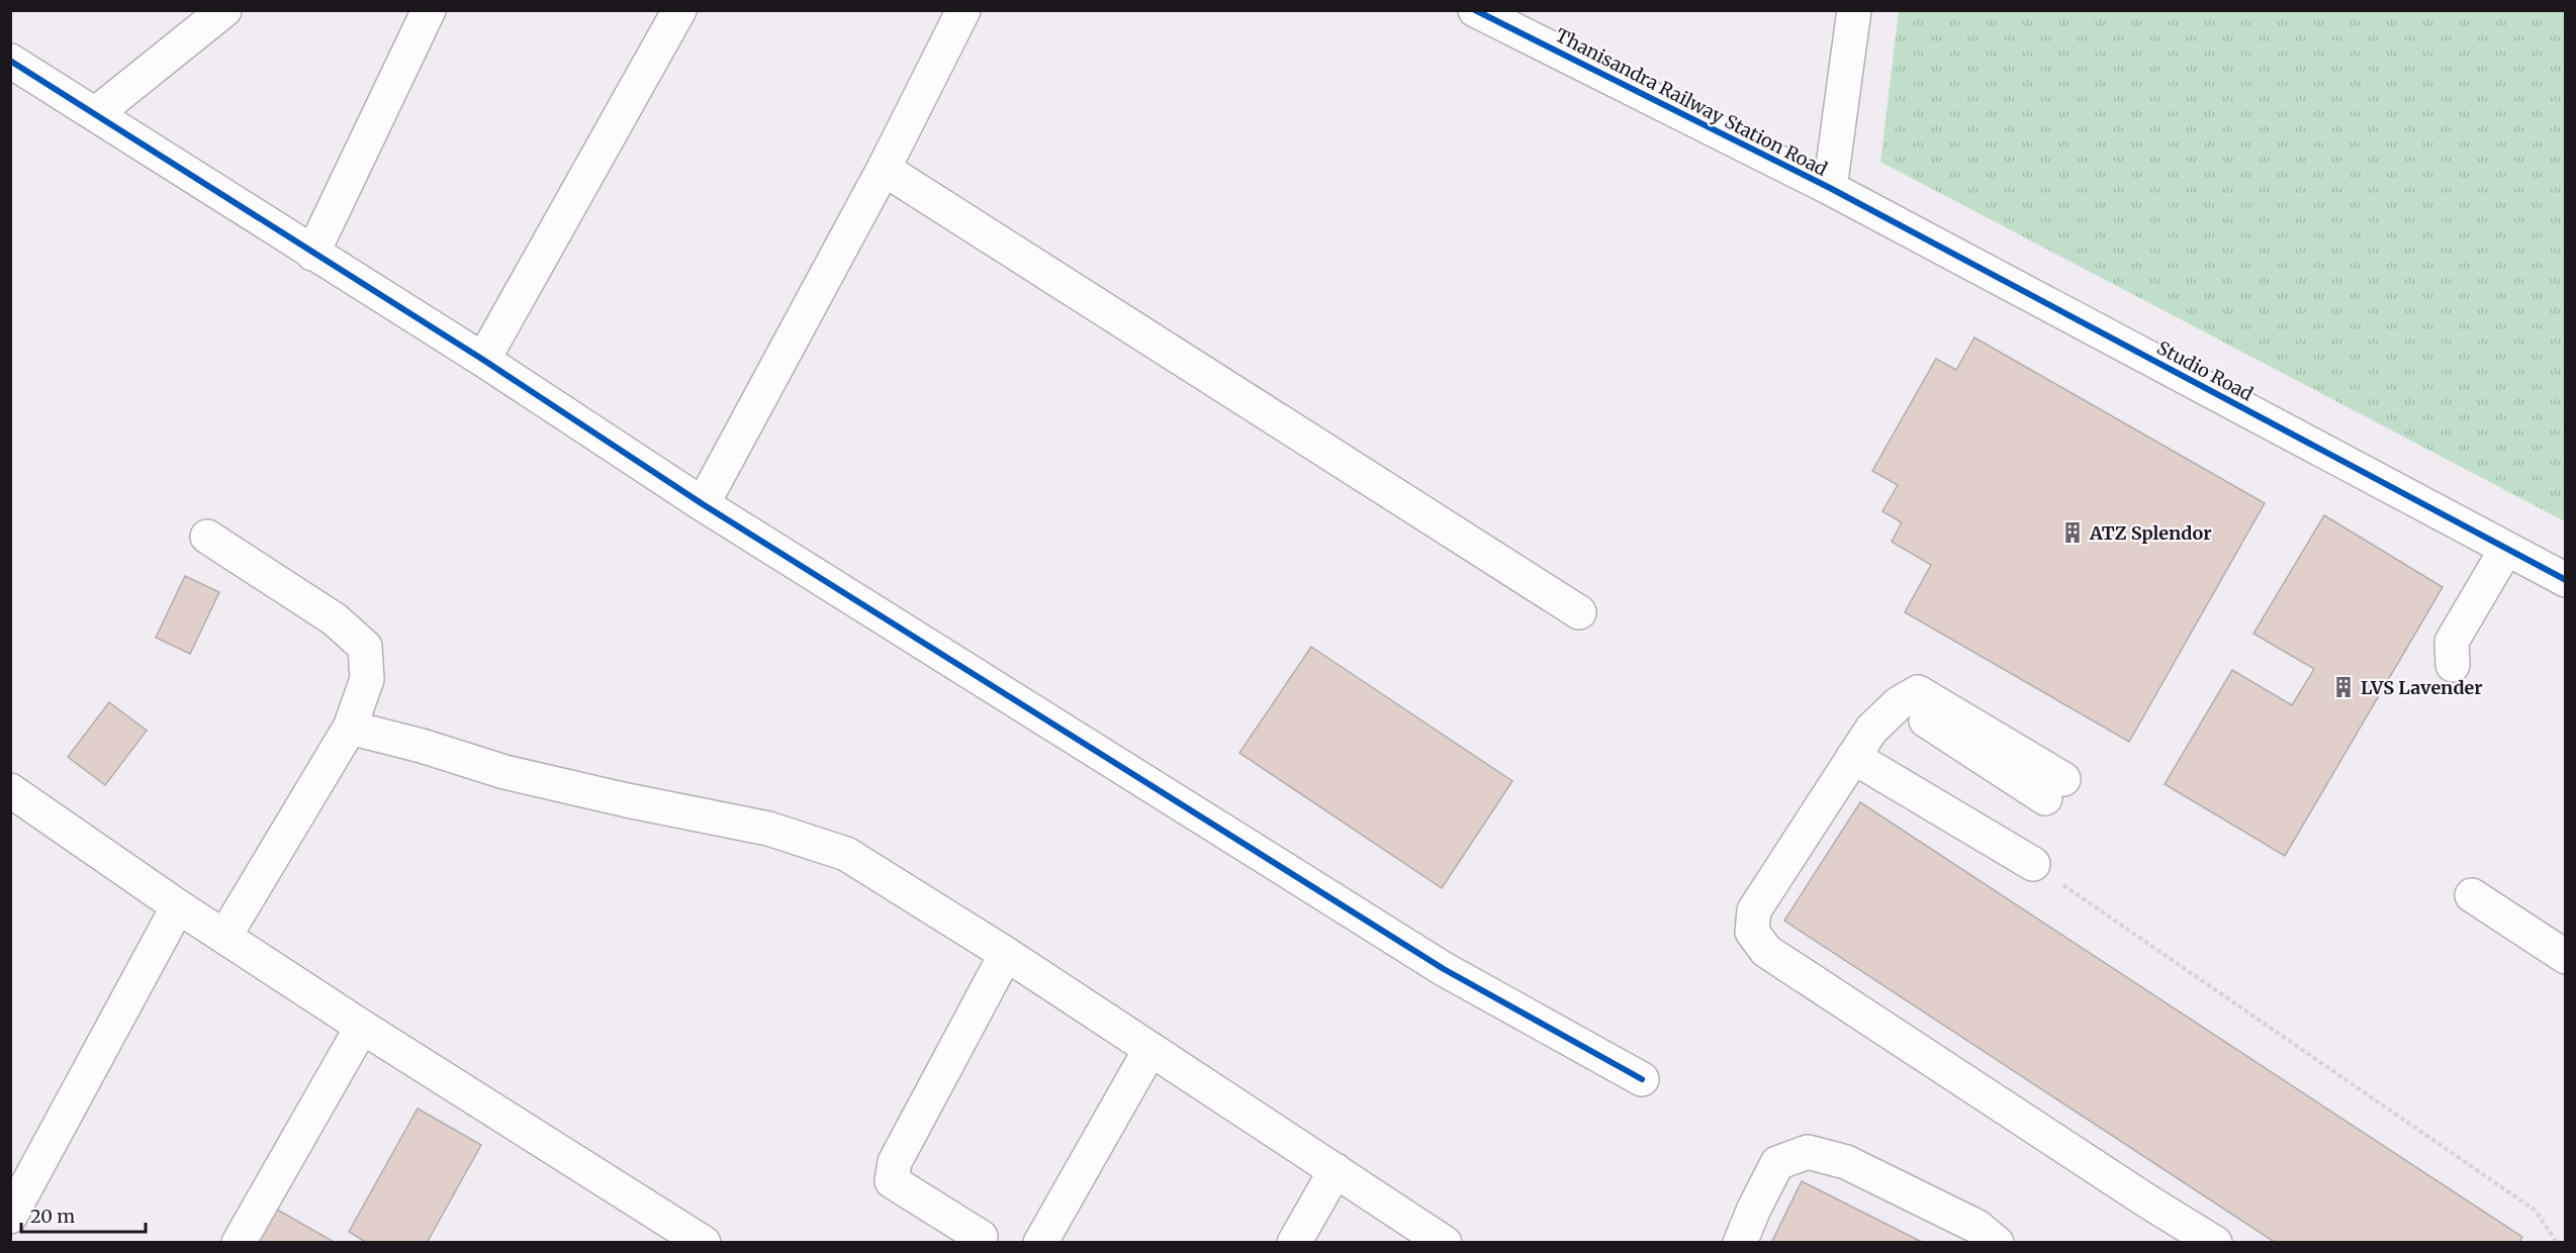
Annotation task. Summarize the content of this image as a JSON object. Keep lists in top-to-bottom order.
{
  "streets": {
    "street": ["Thanisandra Railway Station Road", "Studio Road"]
  },
  "crossings": [
    ["Thanisandra Railway Station Road", "Studio Road"]
  ],
  "places": {
    "building": ["ATZ Splendor", "LVS Lavender"]
  },
  "scale_bar": "20 m"
}
